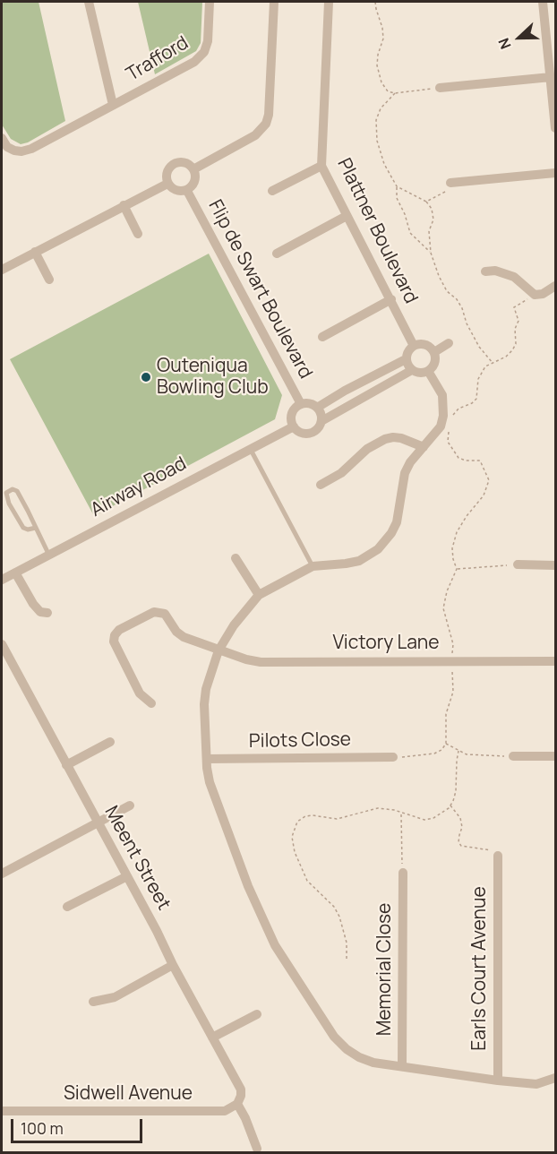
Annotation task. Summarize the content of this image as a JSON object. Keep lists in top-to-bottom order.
{
  "streets": {
    "street": [
      "Trafford",
      "Plattner Boulevard",
      "Flip de Swart Boulevard",
      "Airway Road",
      "Victory Lane",
      "Pilots Close",
      "Meent Street",
      "Earls Court Avenue",
      "Memorial Close",
      "Sidwell Avenue"
    ]
  },
  "crossings": [
    ["Flip de Swart Boulevard", "Airway Road"],
    ["Meent Street", "Sidwell Avenue"]
  ],
  "places": ["Outeniqua Bowling Club"],
  "scale_bar": "100 m",
  "north": "left"
}
